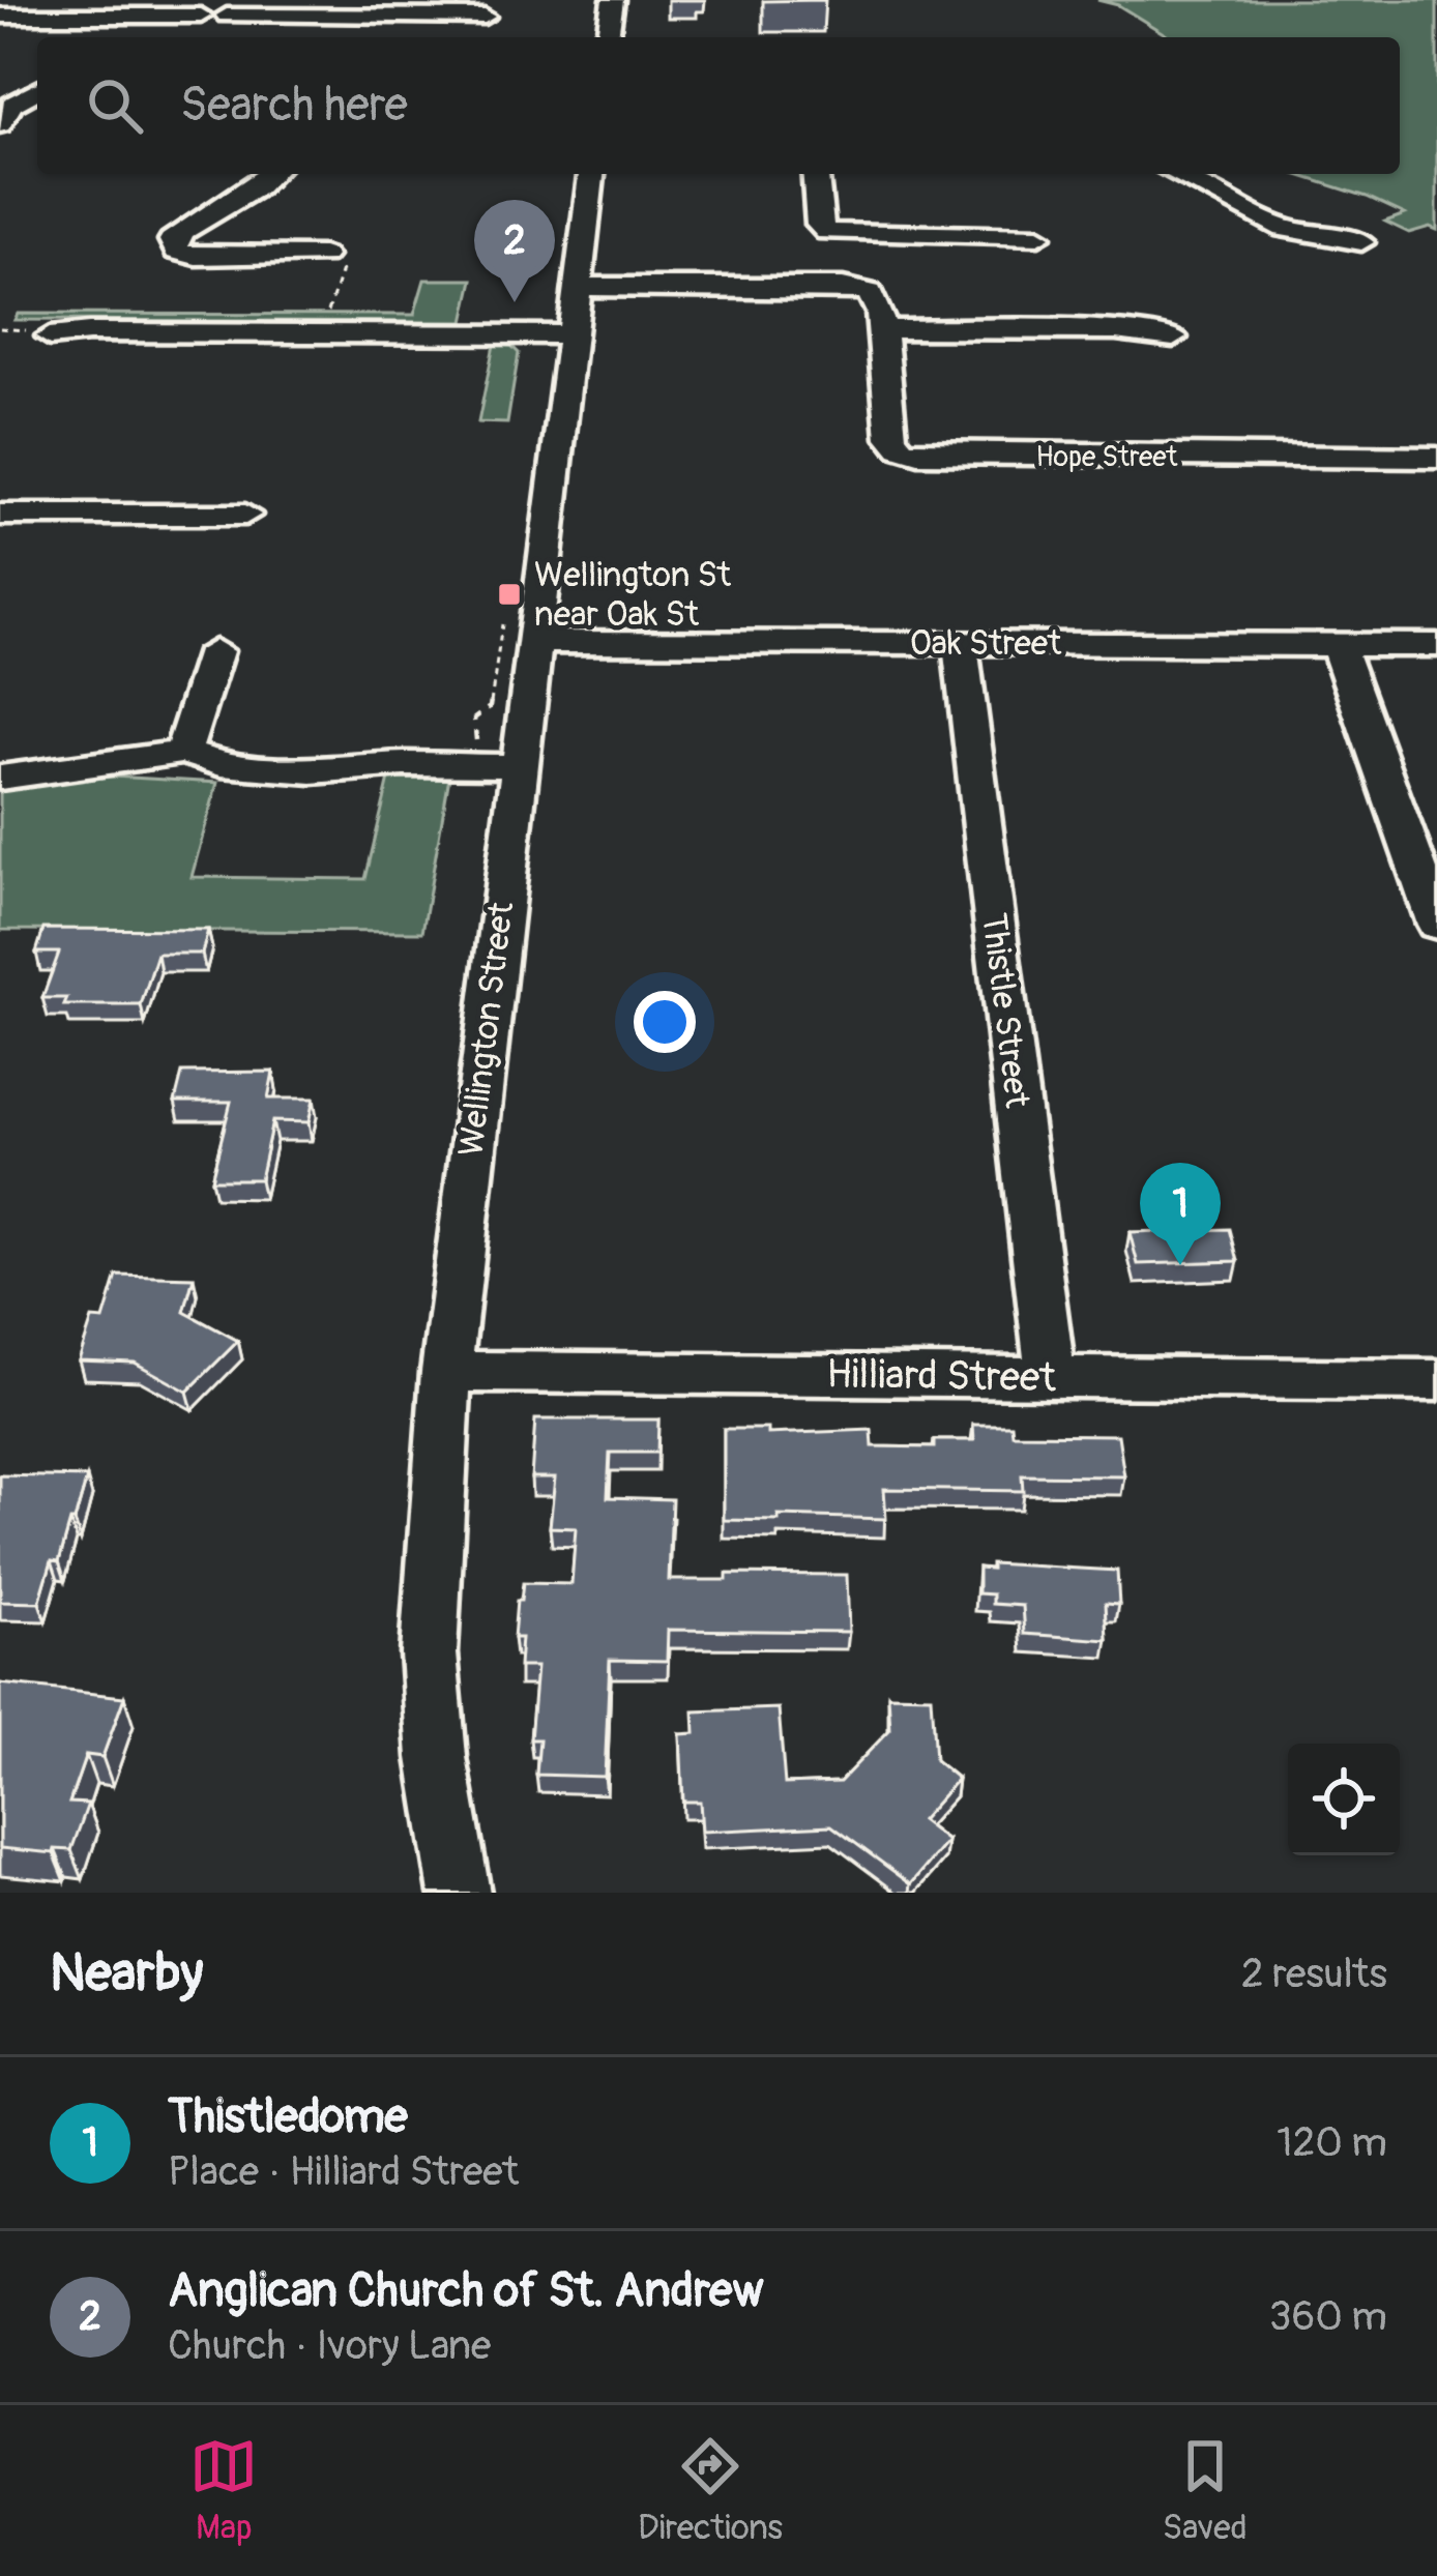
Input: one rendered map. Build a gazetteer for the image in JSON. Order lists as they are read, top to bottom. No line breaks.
{"streets":{"street":["Hope Street","Oak Street","Thistle Street","Wellington Street","Hilliard Street"]},"crossings":[["Oak Street","Thistle Street"],["Oak Street","Wellington Street"],["Thistle Street","Hilliard Street"],["Wellington Street","Hilliard Street"]],"places":{"transit":["Wellington St near Oak St"]},"page":{"search":"Search here","pins":["2","1"],"heading":["Nearby","2 results"],"list":[{"mark":"1","name":"Thistledome","note":"Place · Hilliard Street","value":"120 m"},{"mark":"2","name":"Anglican Church of St. Andrew","note":"Church · Ivory Lane","value":"360 m"}],"nav":["Map","Directions","Saved"]}}
